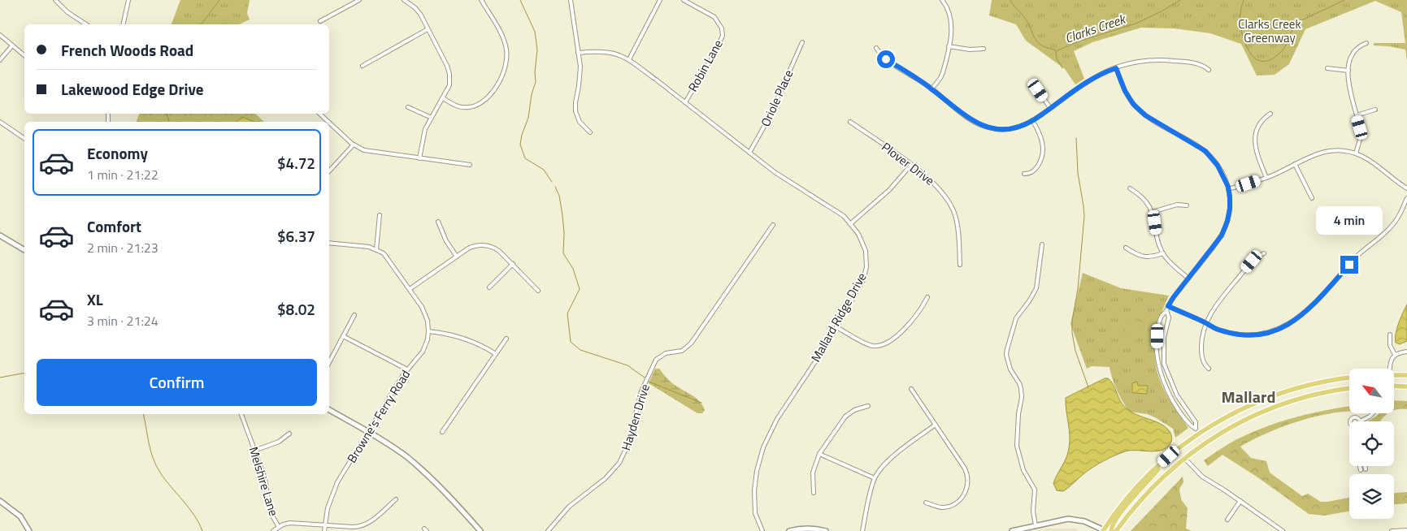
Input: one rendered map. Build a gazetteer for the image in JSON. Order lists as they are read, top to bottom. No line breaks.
{"streets":{"street":["Robin Lane","Oriole Place","Plover Drive","Mallard Ridge Drive","Browne's Ferry Road","Hayden Drive","Melshire Lane"]},"crossings":[["Robin Lane","Mallard Ridge Drive"],["Oriole Place","Mallard Ridge Drive"]],"districts":["Mallard"],"water":["Clarks Creek"],"parks":["Clarks Creek Greenway"],"north":"top left","page":{"banner":["French Woods Road","Lakewood Edge Drive"],"list":[{"name":"Economy","note":"1 min · 21:22","value":"$4.72"},{"name":"Comfort","note":"2 min · 21:23","value":"$6.37"},{"name":"XL","note":"3 min · 21:24","value":"$8.02"}],"bubble":"4 min","buttons":"Confirm"}}
